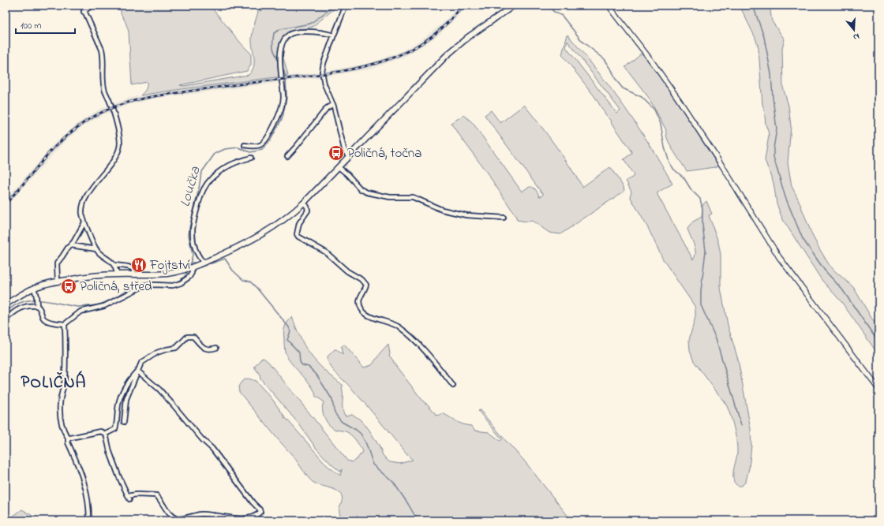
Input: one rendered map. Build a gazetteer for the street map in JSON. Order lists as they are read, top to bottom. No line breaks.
{"districts":["POLIČNÁ"],"water":["Loučka"],"places":{"bus stop":["Poličná, točna","Poličná, střed"],"restaurant":["Fojtství"]},"scale_bar":"100 m","north":"bottom"}
